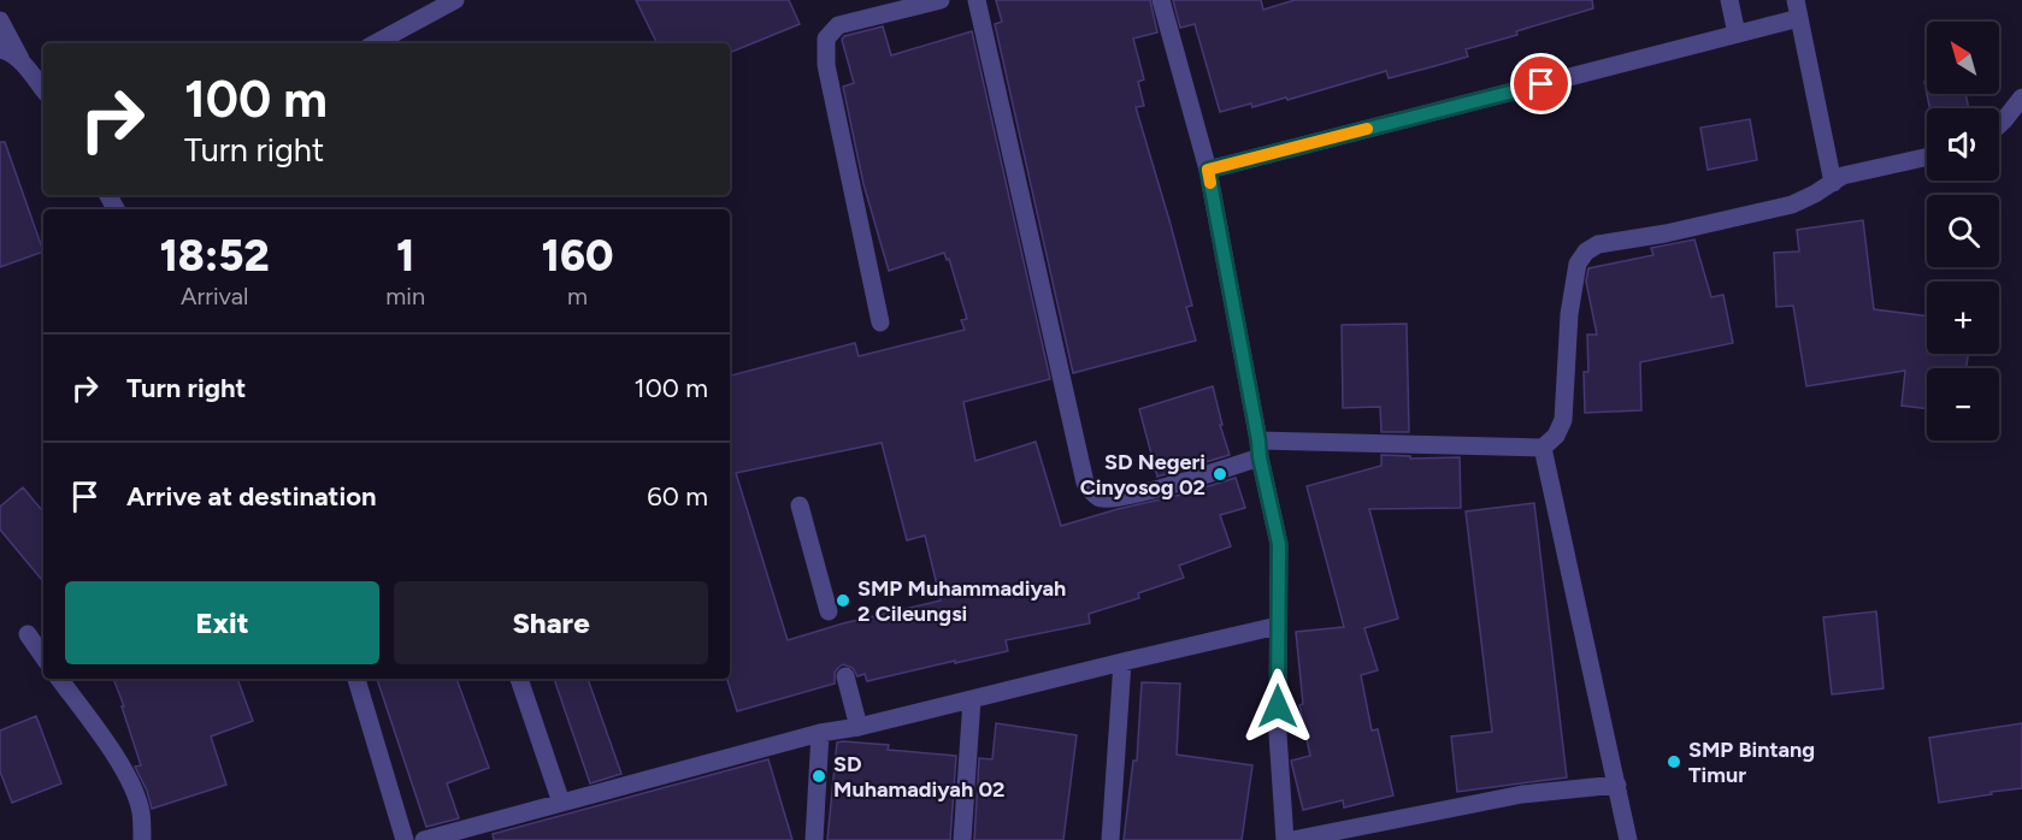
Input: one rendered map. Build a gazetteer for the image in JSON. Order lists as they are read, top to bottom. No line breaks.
{"places":["SD Negeri Cinyosog 02","SMP Muhammadiyah 2 Cileungsi","SMP Bintang Timur","SD Muhamadiyah 02"],"north":"top left","page":{"map_buttons":["+","−"],"turn":["100 m","Turn right"],"eta":["18:52","Arrival","1","min","160","m"],"list":[{"name":"Turn right","value":"100 m"},{"name":"Arrive at destination","value":"60 m"}],"buttons":["Exit","Share"]}}
